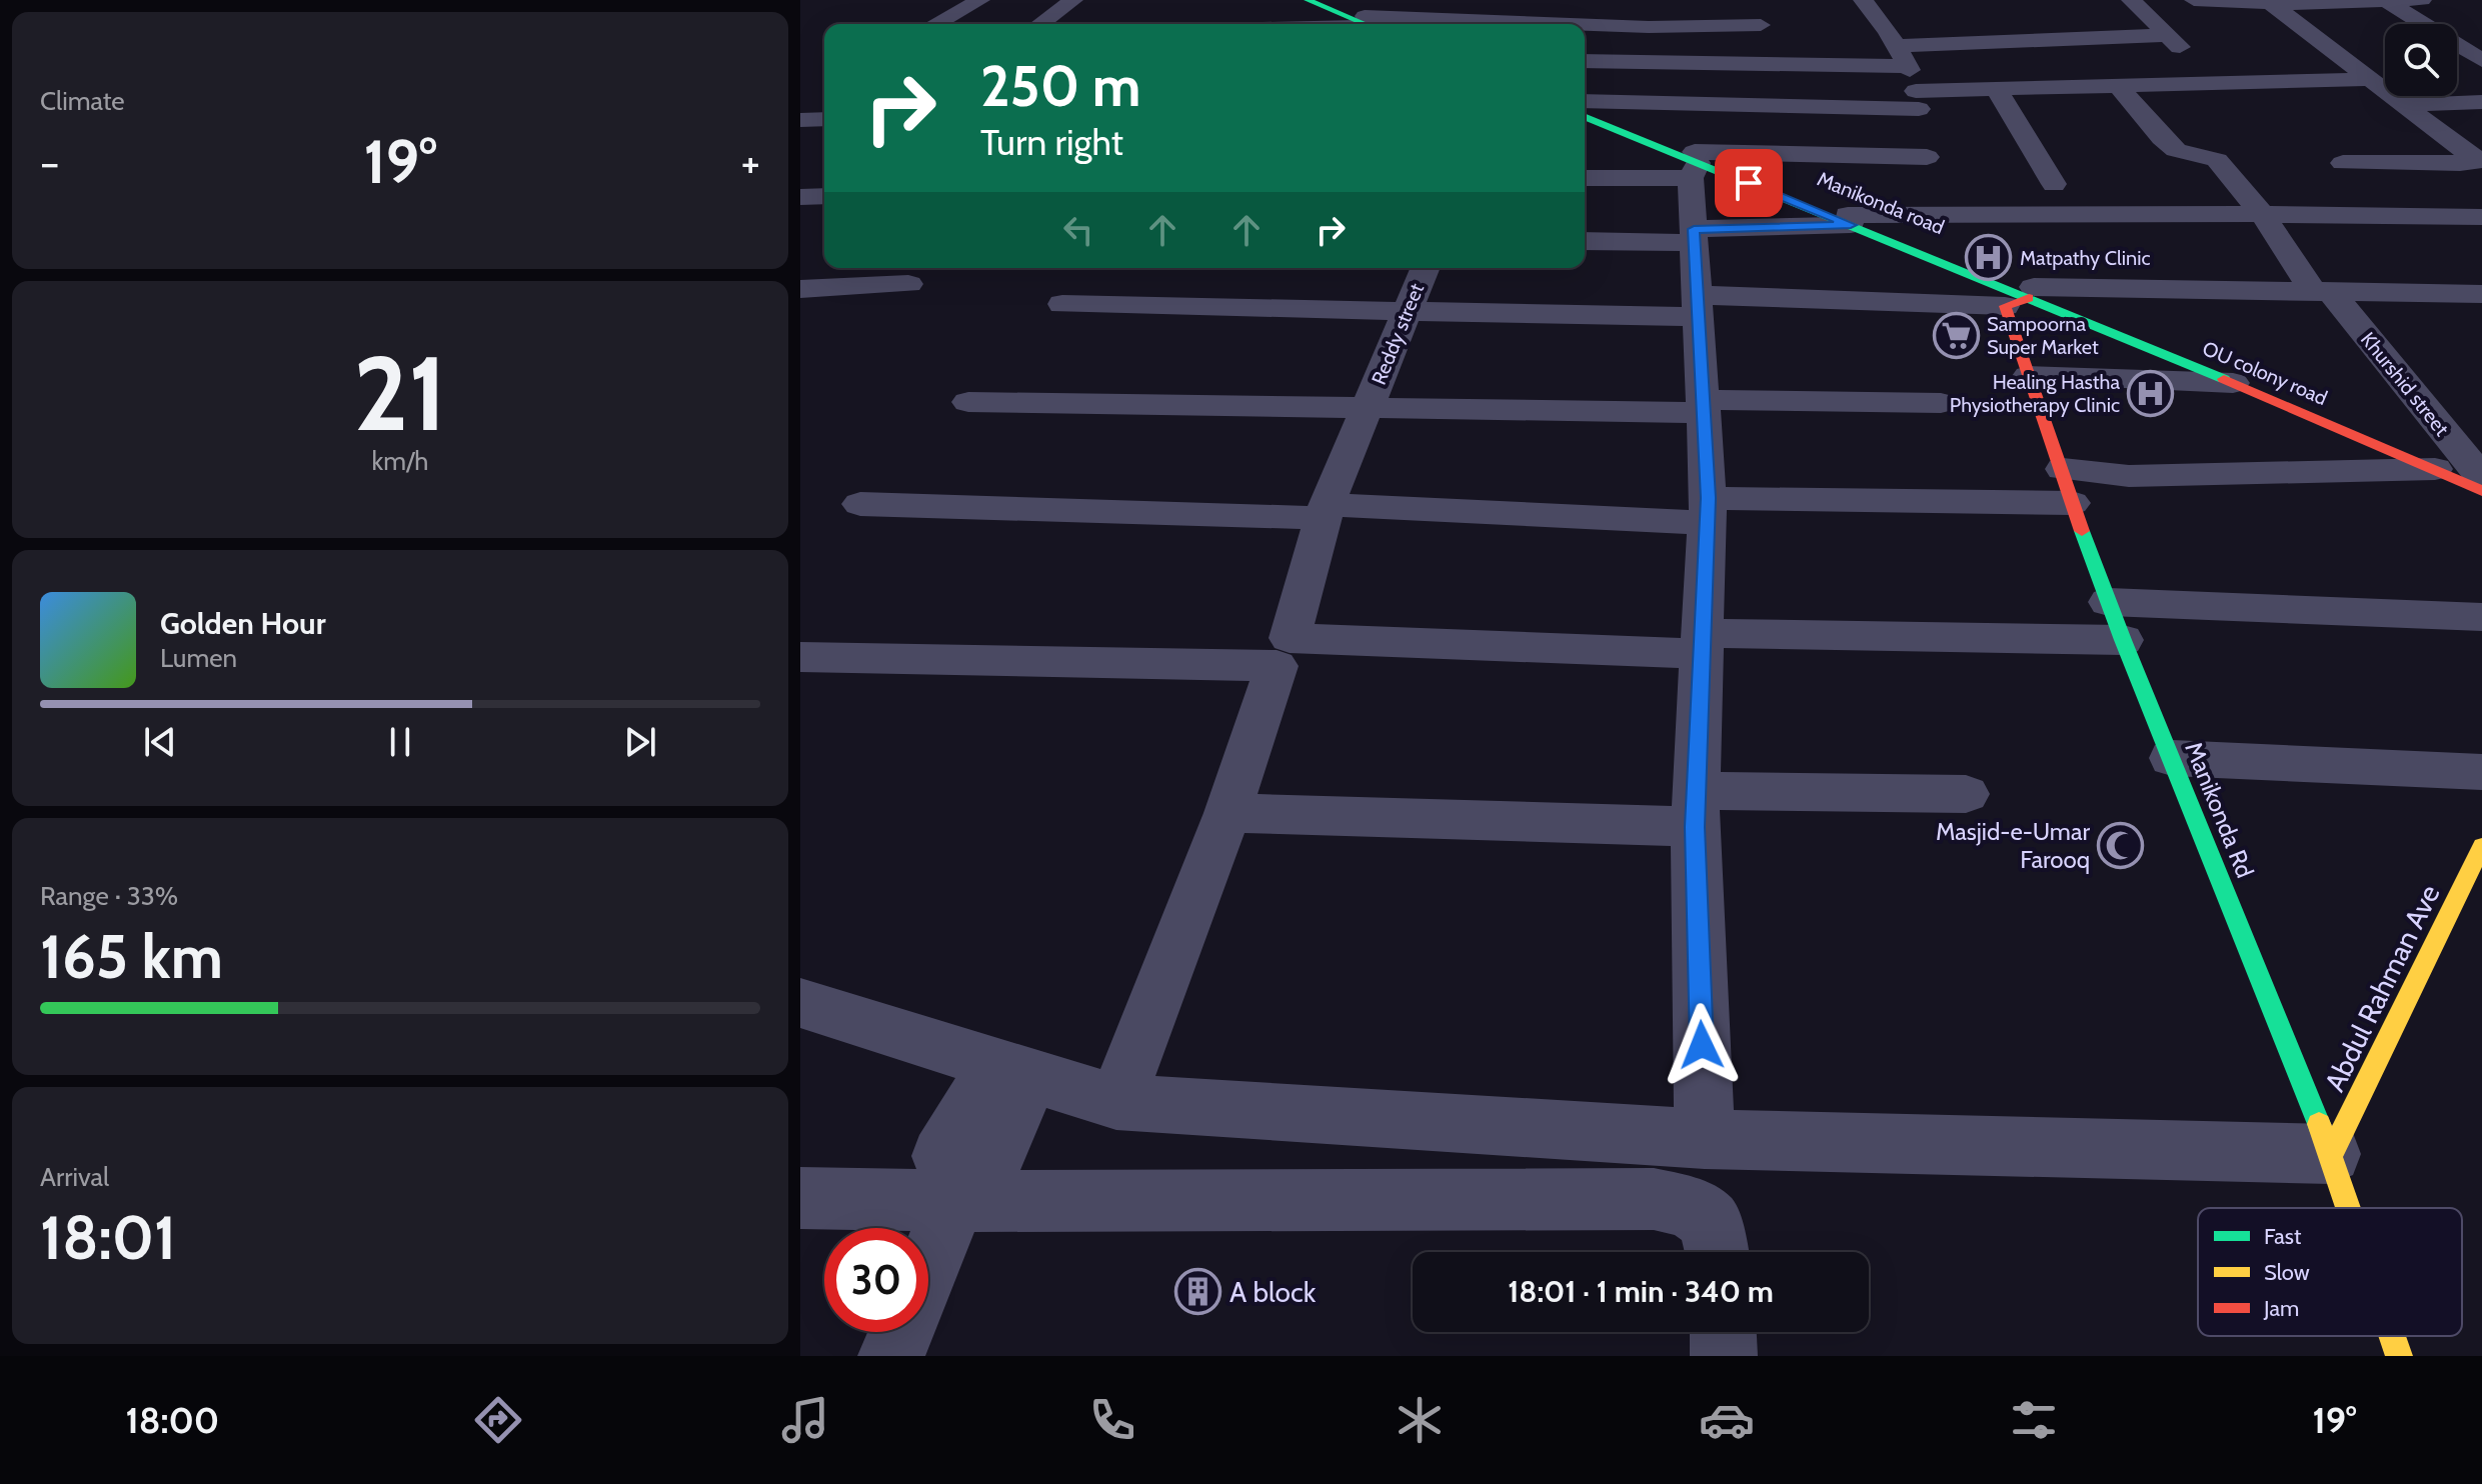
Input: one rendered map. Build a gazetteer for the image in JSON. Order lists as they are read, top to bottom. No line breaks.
{"streets":{"street":["Manikonda road","Reddy street","OU colony road","Khurshid street","Manikonda Rd","Abdul Rahman Ave"]},"crossings":[["Manikonda road","OU colony road"],["Manikonda road","Manikonda Rd"],["OU colony road","Khurshid street"],["OU colony road","Manikonda Rd"],["Manikonda Rd","Abdul Rahman Ave"]],"places":{"hospital":["Matpathy Clinic","Healing Hastha Physiotherapy Clinic"],"supermarket":["Sampoorna Super Market"],"mosque":["Masjid-e-Umar Farooq"],"building":["A block"]},"legend":["Fast","Slow","Jam"],"page":{"tile":["Climate",["21","km/h"],["Range · 33%","165 km"],["Arrival","18:01"]],"turn":["250 m","Turn right"],"heat":["−","19°","+"],"song":["Golden Hour","Lumen"],"limit":"30","trip":"18:01 · 1 min · 340 m","tabs":["18:00","19°"]}}
